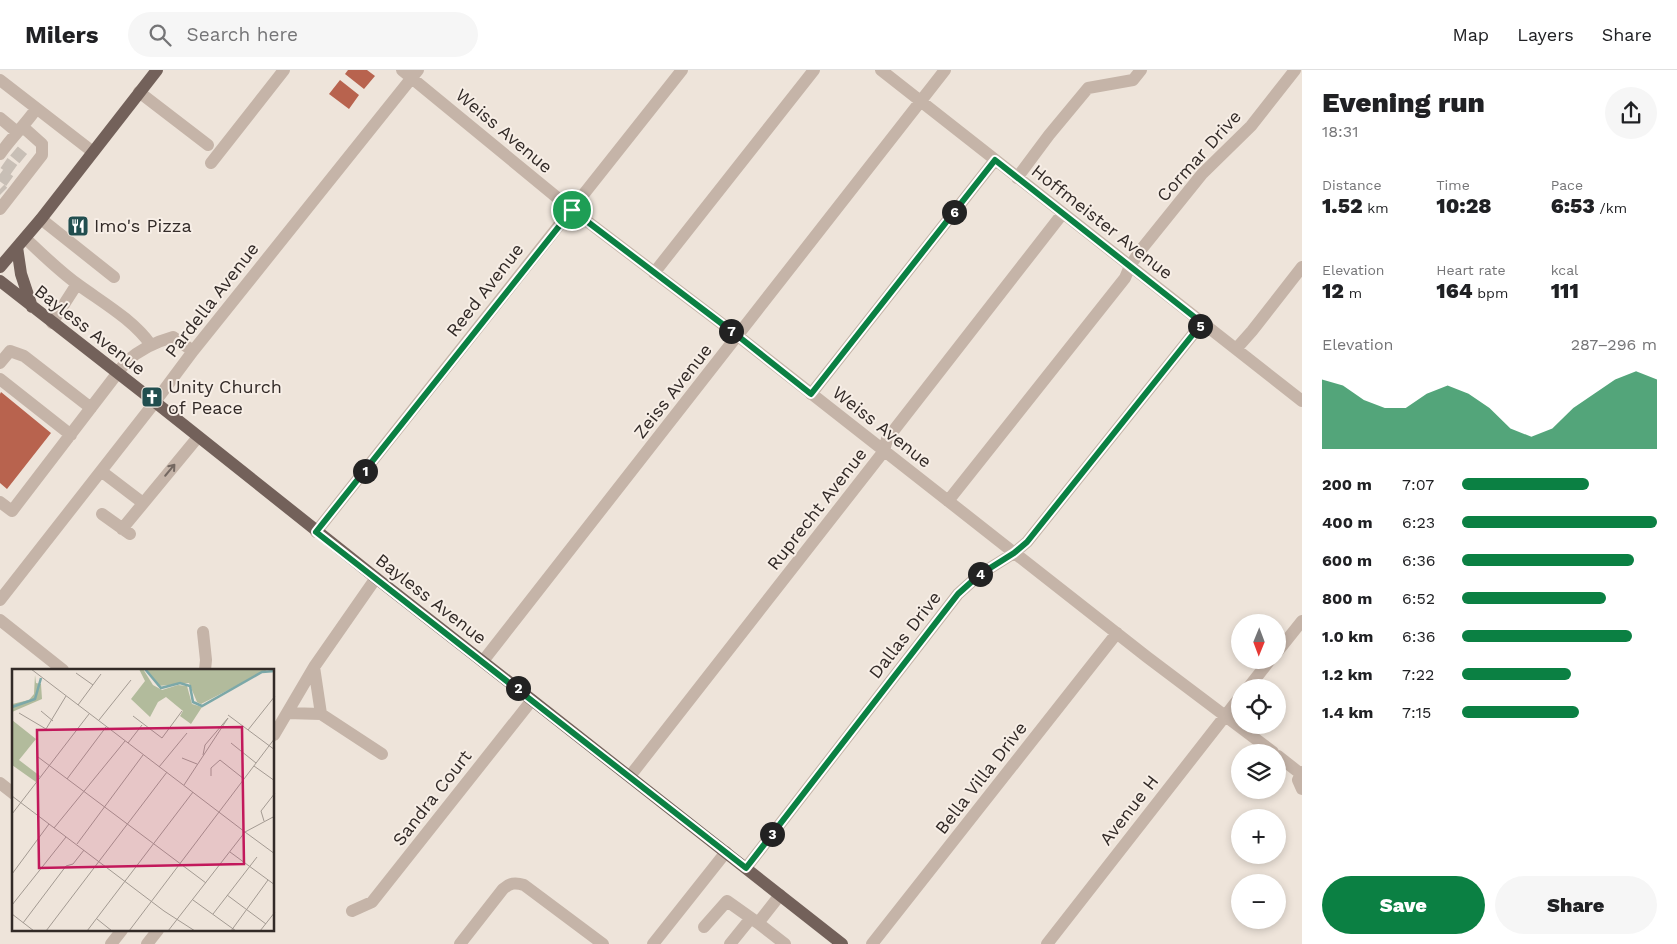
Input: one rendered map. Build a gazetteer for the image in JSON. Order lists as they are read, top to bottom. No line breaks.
{"streets":{"main road":["Bayless Avenue"],"street":["Weiss Avenue","Cormar Drive","Hoffmeister Avenue","Reed Avenue","Pardella Avenue","Zeiss Avenue","Ruprecht Avenue","Dallas Drive","Bella Villa Drive","Sandra Court","Avenue H"]},"crossings":[["Weiss Avenue","Cormar Drive"],["Weiss Avenue","Reed Avenue"],["Weiss Avenue","Pardella Avenue"],["Weiss Avenue","Zeiss Avenue"],["Weiss Avenue","Ruprecht Avenue"],["Weiss Avenue","Dallas Drive"],["Weiss Avenue","Bella Villa Drive"],["Weiss Avenue","Avenue H"],["Cormar Drive","Hoffmeister Avenue"],["Hoffmeister Avenue","Zeiss Avenue"],["Hoffmeister Avenue","Ruprecht Avenue"],["Hoffmeister Avenue","Dallas Drive"],["Reed Avenue","Bayless Avenue"],["Pardella Avenue","Bayless Avenue"],["Bayless Avenue","Zeiss Avenue"],["Bayless Avenue","Ruprecht Avenue"],["Bayless Avenue","Dallas Drive"],["Bayless Avenue","Sandra Court"]],"places":{"restaurant":["Imo's Pizza"],"church":["Unity Church of Peace"]},"north":"bottom","page":{"header":"Milers","search":"Search here","nav":["Map","Layers","Share"],"heading":["Evening run","18:31"],"stats":[["Distance","1.52 km"],["Time","10:28"],["Pace","6:53 /km"],["Elevation","12 m"],["Heart rate","164 bpm"],["kcal","111"]],"pins":["6","5","7","1","4","2","3"],"chart":["Elevation","287–296 m"],"list":[{"name":"200 m","note":"7:07"},{"name":"400 m","note":"6:23"},{"name":"600 m","note":"6:36"},{"name":"800 m","note":"6:52"},{"name":"1.0 km","note":"6:36"},{"name":"1.2 km","note":"7:22"},{"name":"1.4 km","note":"7:15"}],"map_buttons":["+","−"],"buttons":["Save","Share"]}}
